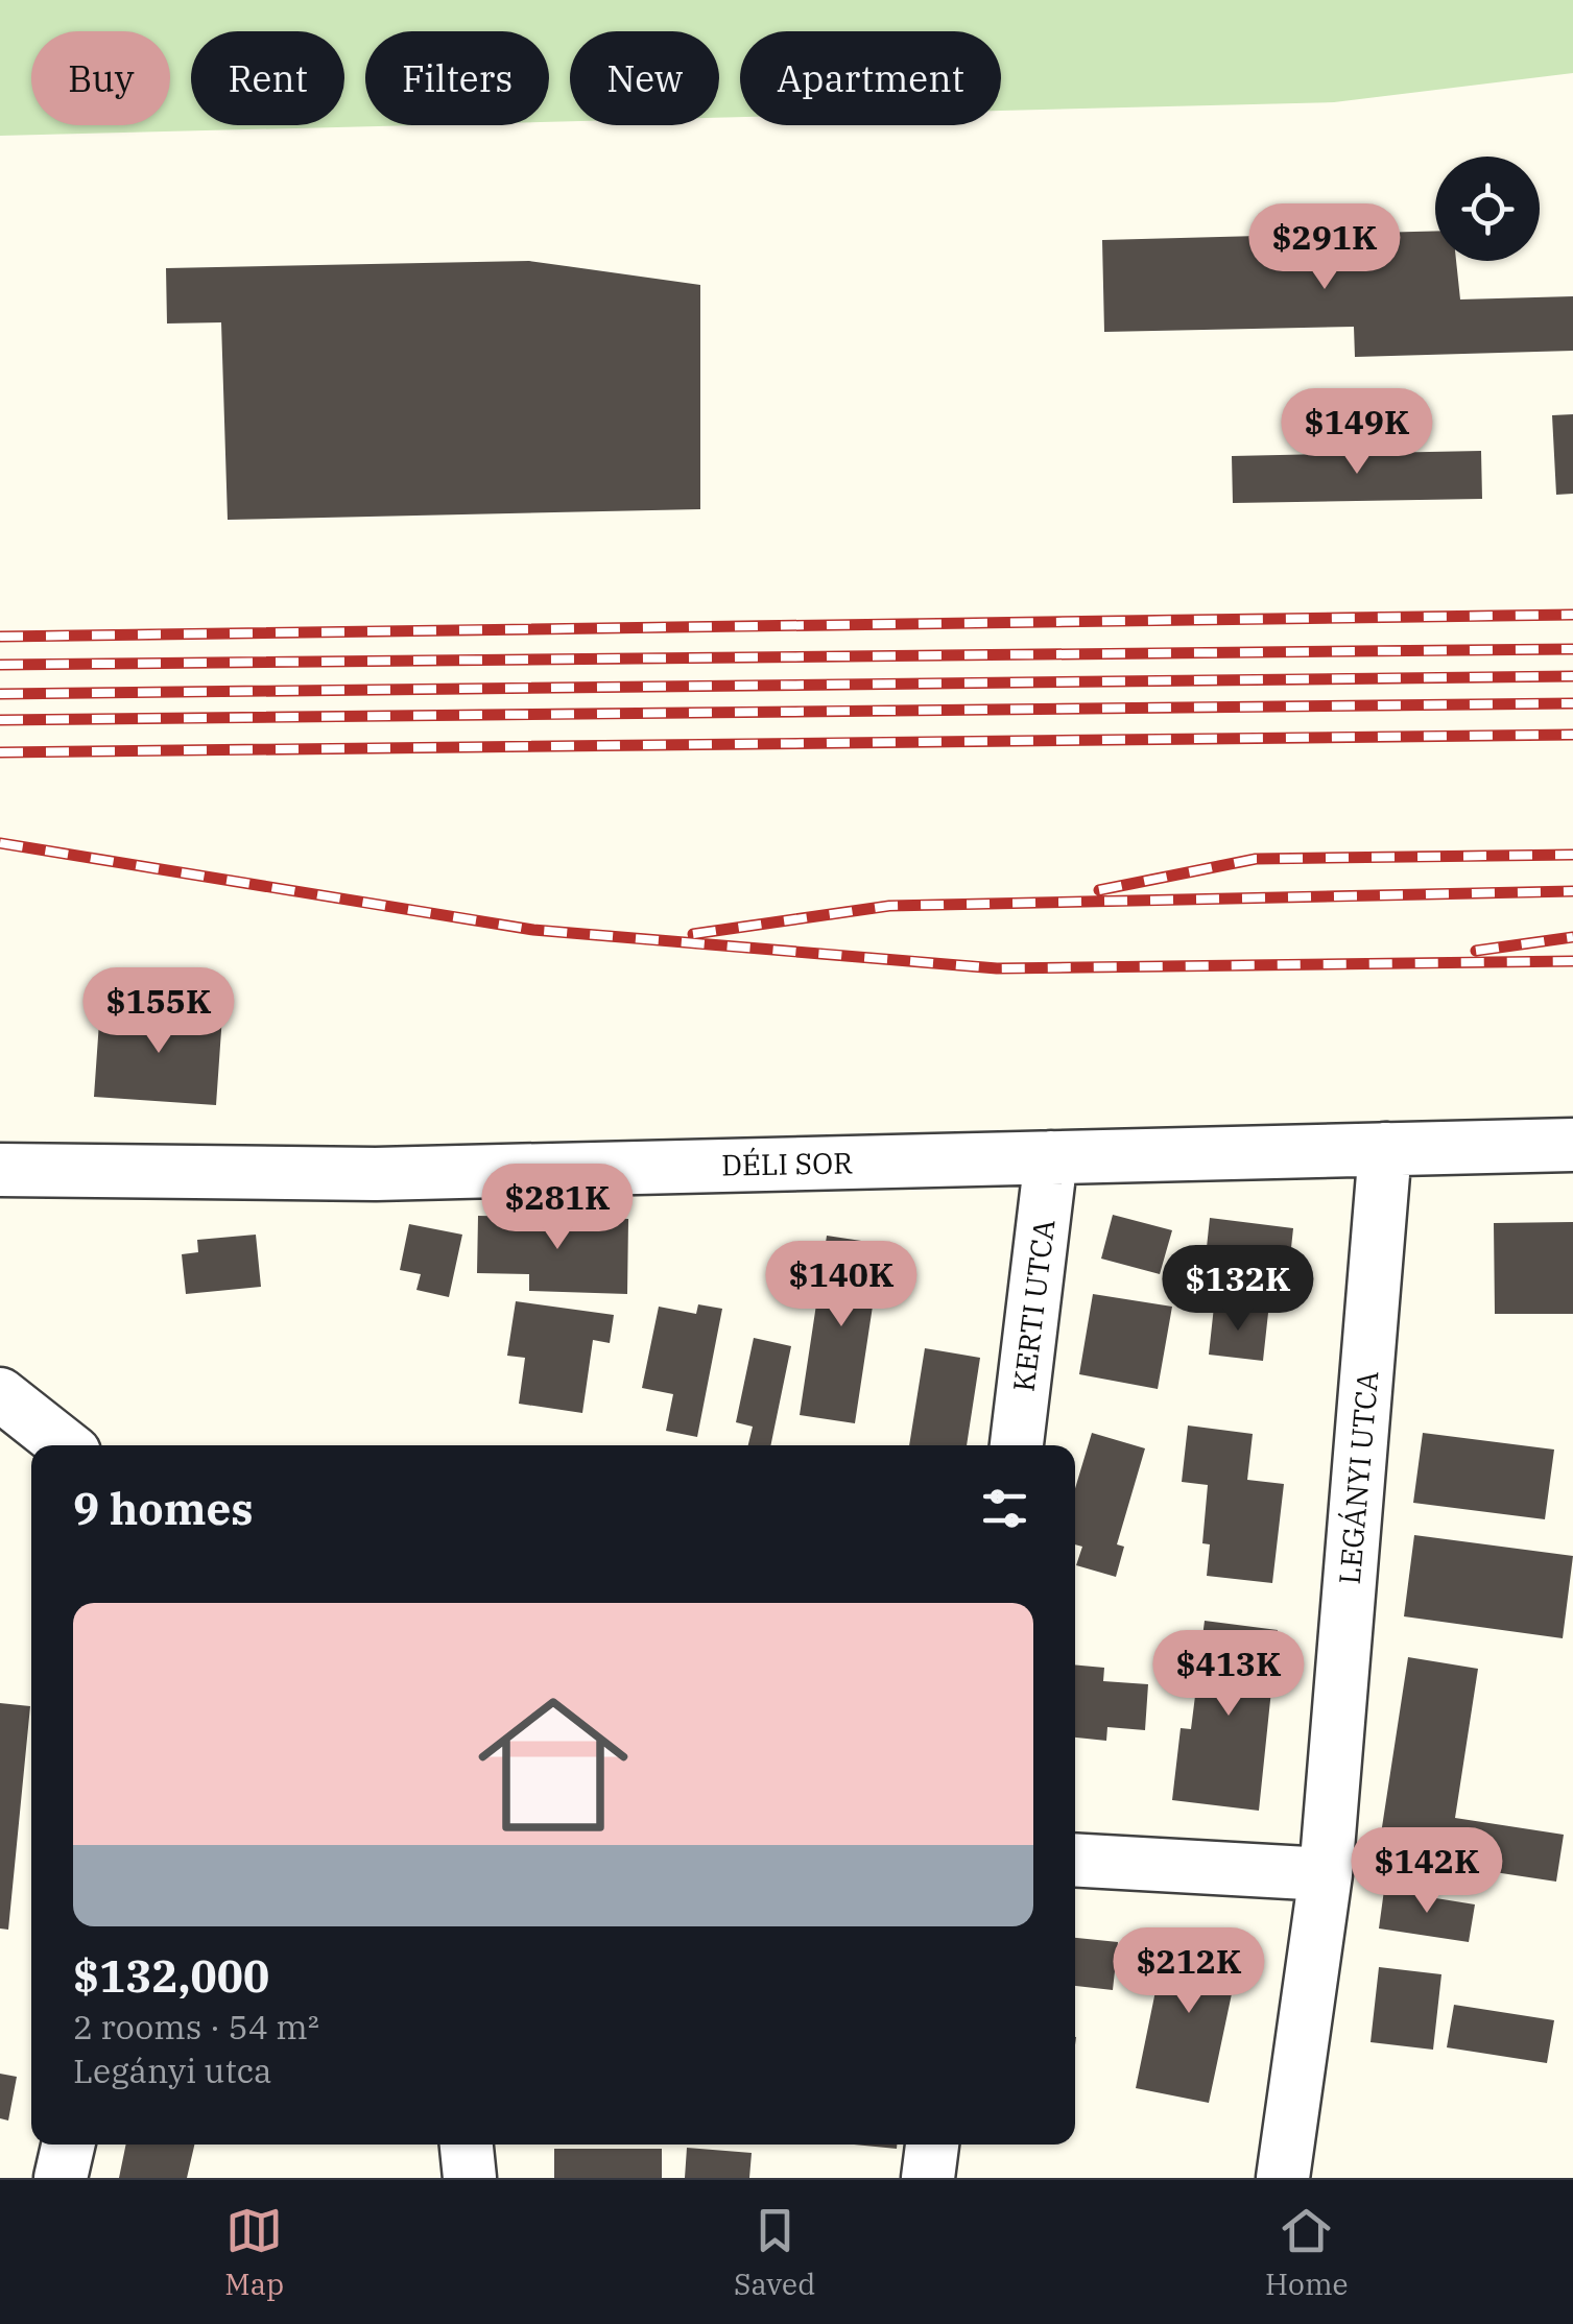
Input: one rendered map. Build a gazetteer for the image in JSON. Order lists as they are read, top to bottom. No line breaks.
{"streets":{"street":["DÉLI SOR","KERTI UTCA","LEGÁNYI UTCA"]},"crossings":[["DÉLI SOR","KERTI UTCA"],["DÉLI SOR","LEGÁNYI UTCA"]],"page":{"chip":["Buy","Rent","Filters","New","Apartment"],"price":["$291K","$149K","$155K","$281K","$140K","$132K","$413K","$142K","$212K"],"heading":"9 homes","list":[{"name":"$132,000","note":"2 rooms · 54 m² · Legányi utca"}],"tabs":["Map","Saved","Home"]}}
